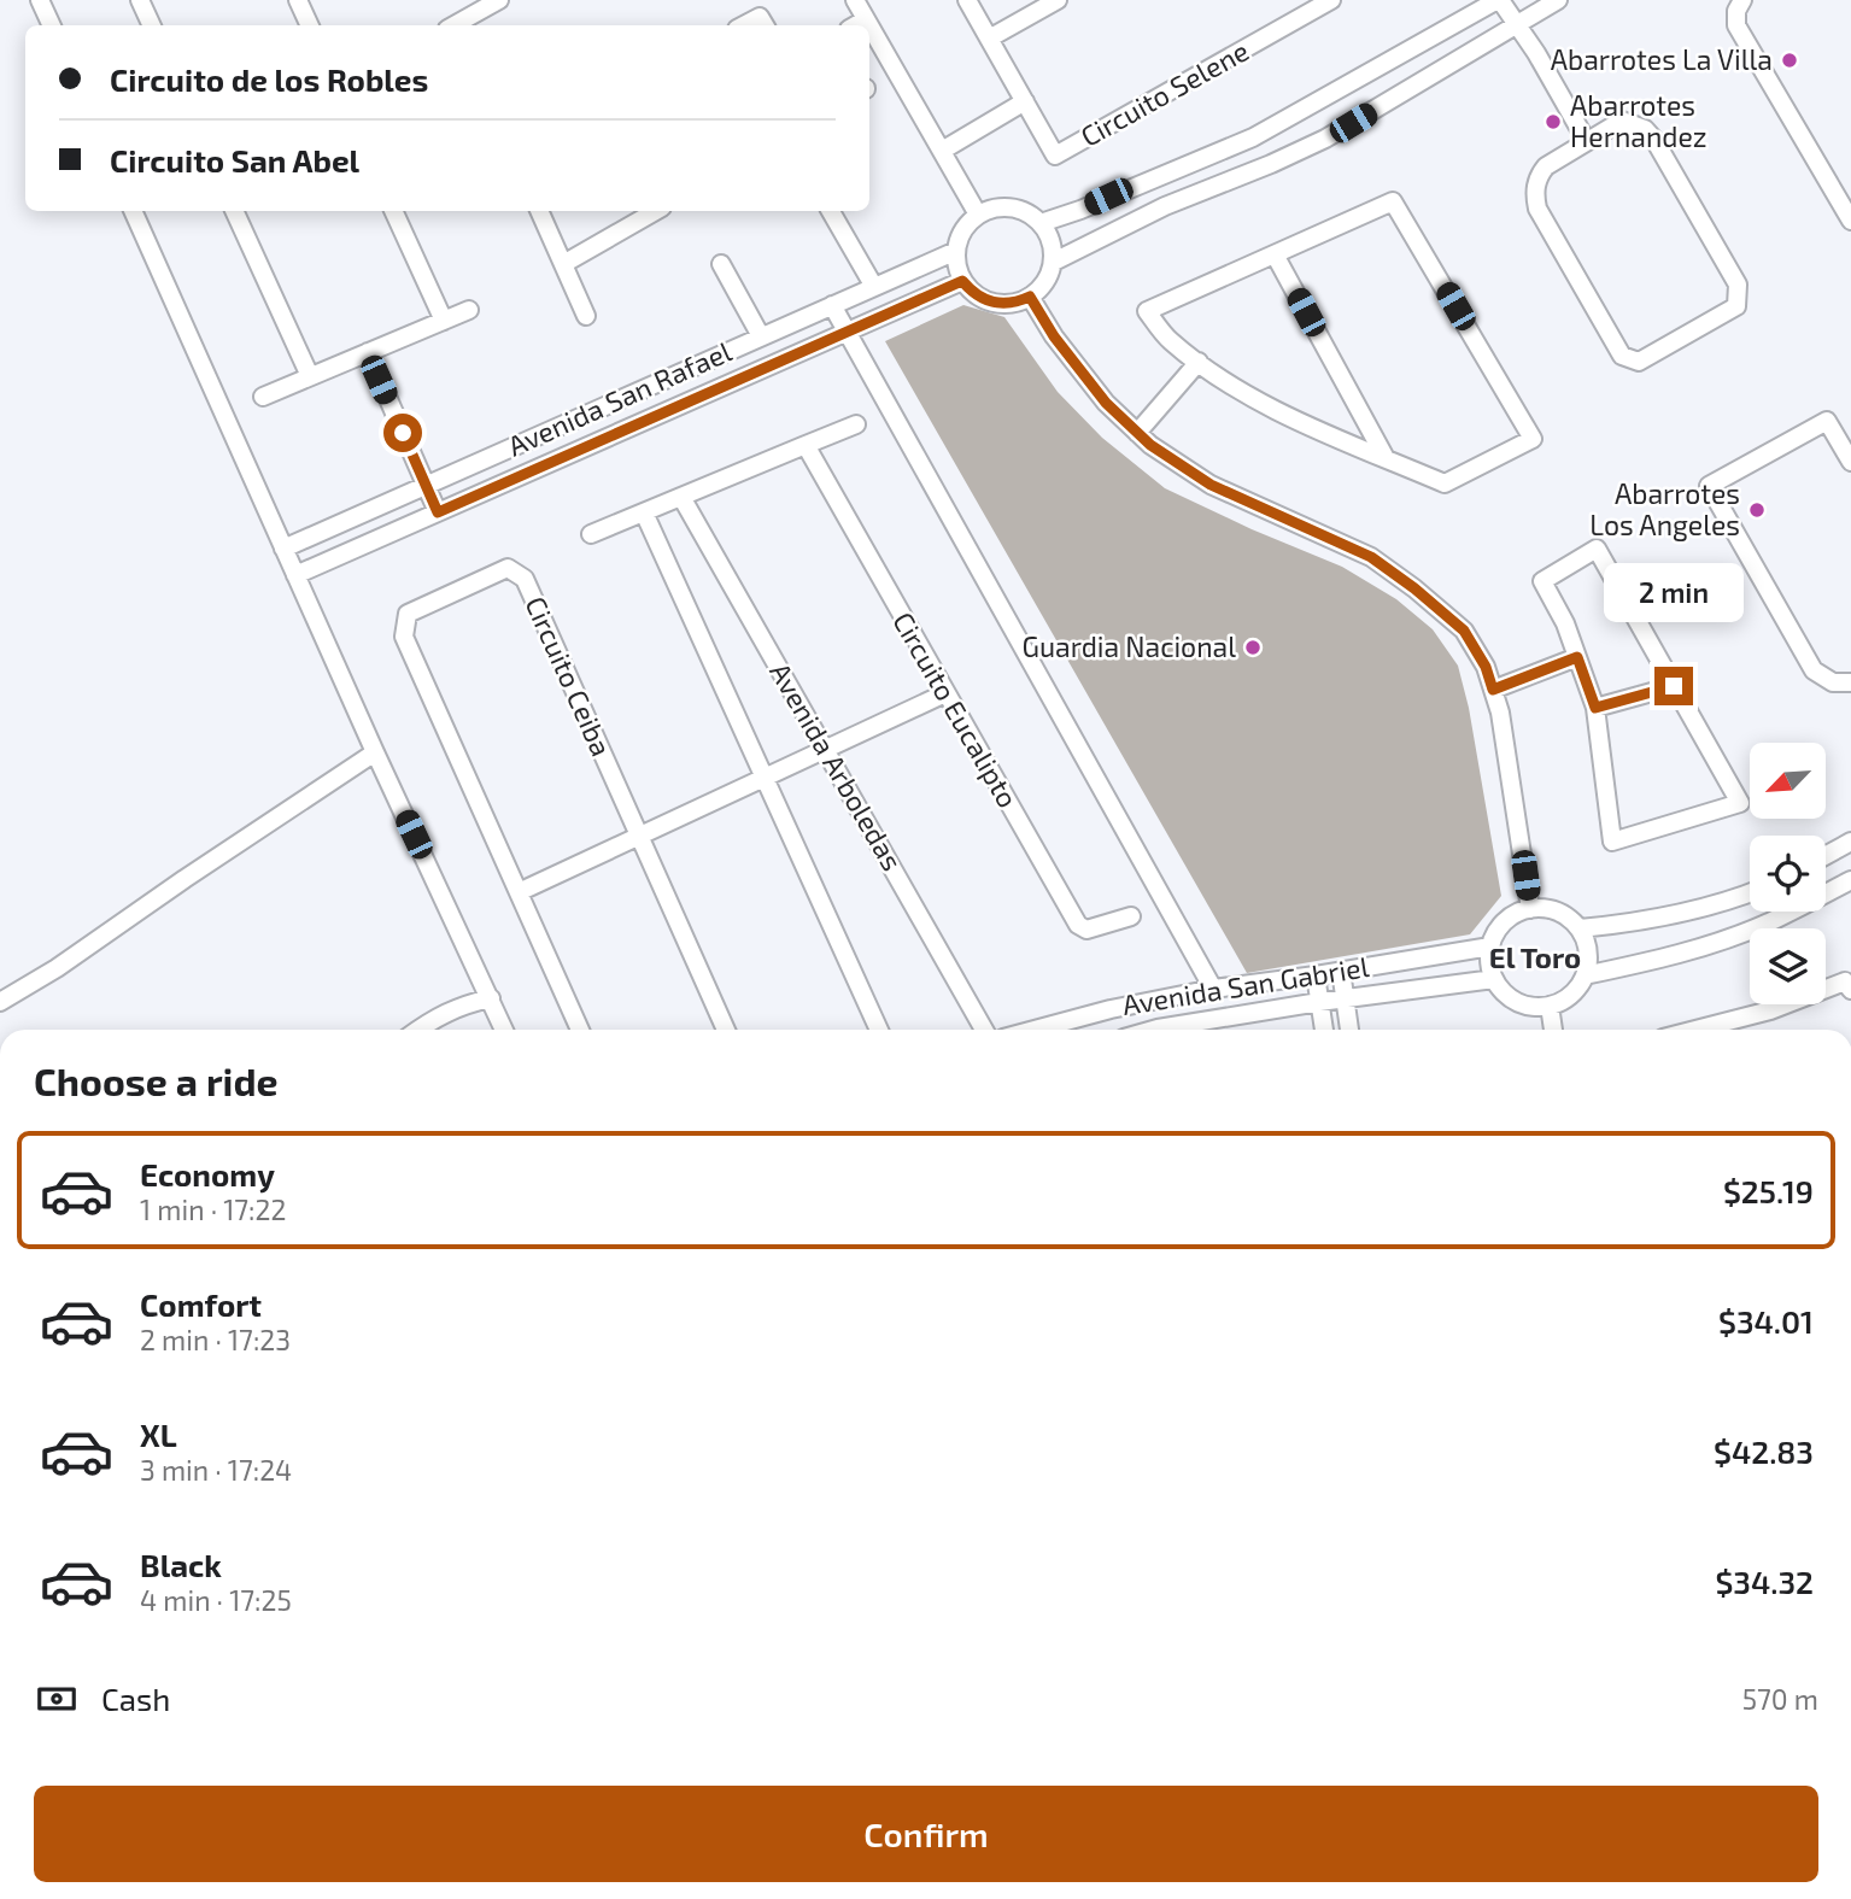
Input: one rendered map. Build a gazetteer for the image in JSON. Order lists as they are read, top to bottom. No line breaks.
{"streets":{"street":["Circuito Selene","Avenida San Rafael","Circuito Ceiba","Circuito Eucalipto","Avenida Arboledas","Avenida San Gabriel"]},"districts":["El Toro"],"places":["Abarrotes La Villa","Abarrotes Hernandez","Abarrotes Los Angeles","Guardia Nacional"],"north":"bottom left","page":{"banner":["Circuito de los Robles","Circuito San Abel"],"bubble":"2 min","heading":"Choose a ride","list":[{"name":"Economy","note":"1 min · 17:22","value":"$25.19"},{"name":"Comfort","note":"2 min · 17:23","value":"$34.01"},{"name":"XL","note":"3 min · 17:24","value":"$42.83"},{"name":"Black","note":"4 min · 17:25","value":"$34.32"}],"pay":["Cash","570 m"],"buttons":"Confirm"}}
